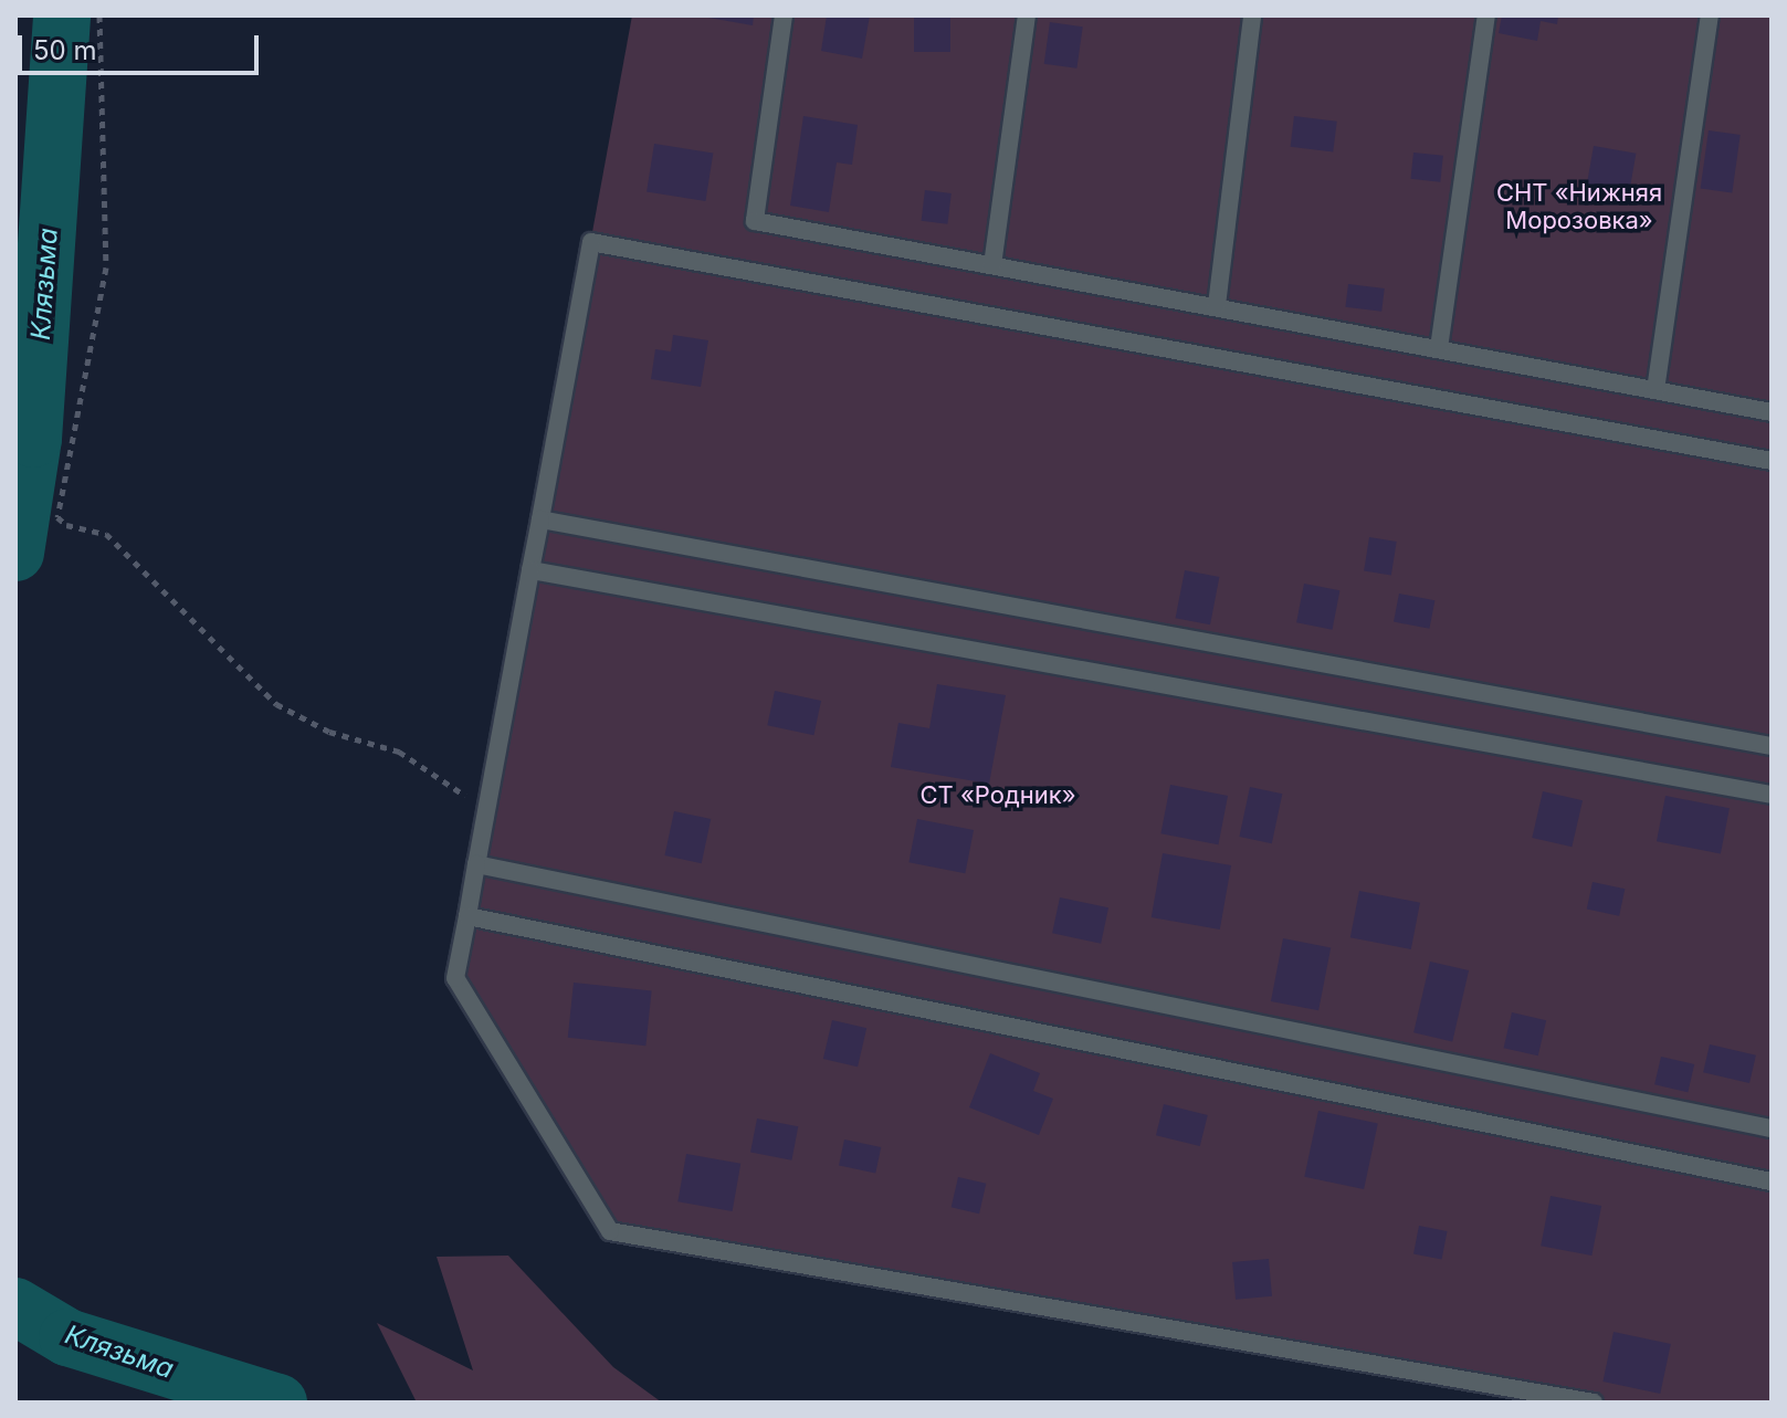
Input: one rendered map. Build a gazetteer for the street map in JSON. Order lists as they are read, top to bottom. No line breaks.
{"water":["Клязьма"],"parks":["СНТ «Нижняя Морозовка»","СТ «Родник»"],"scale_bar":"50 m"}
